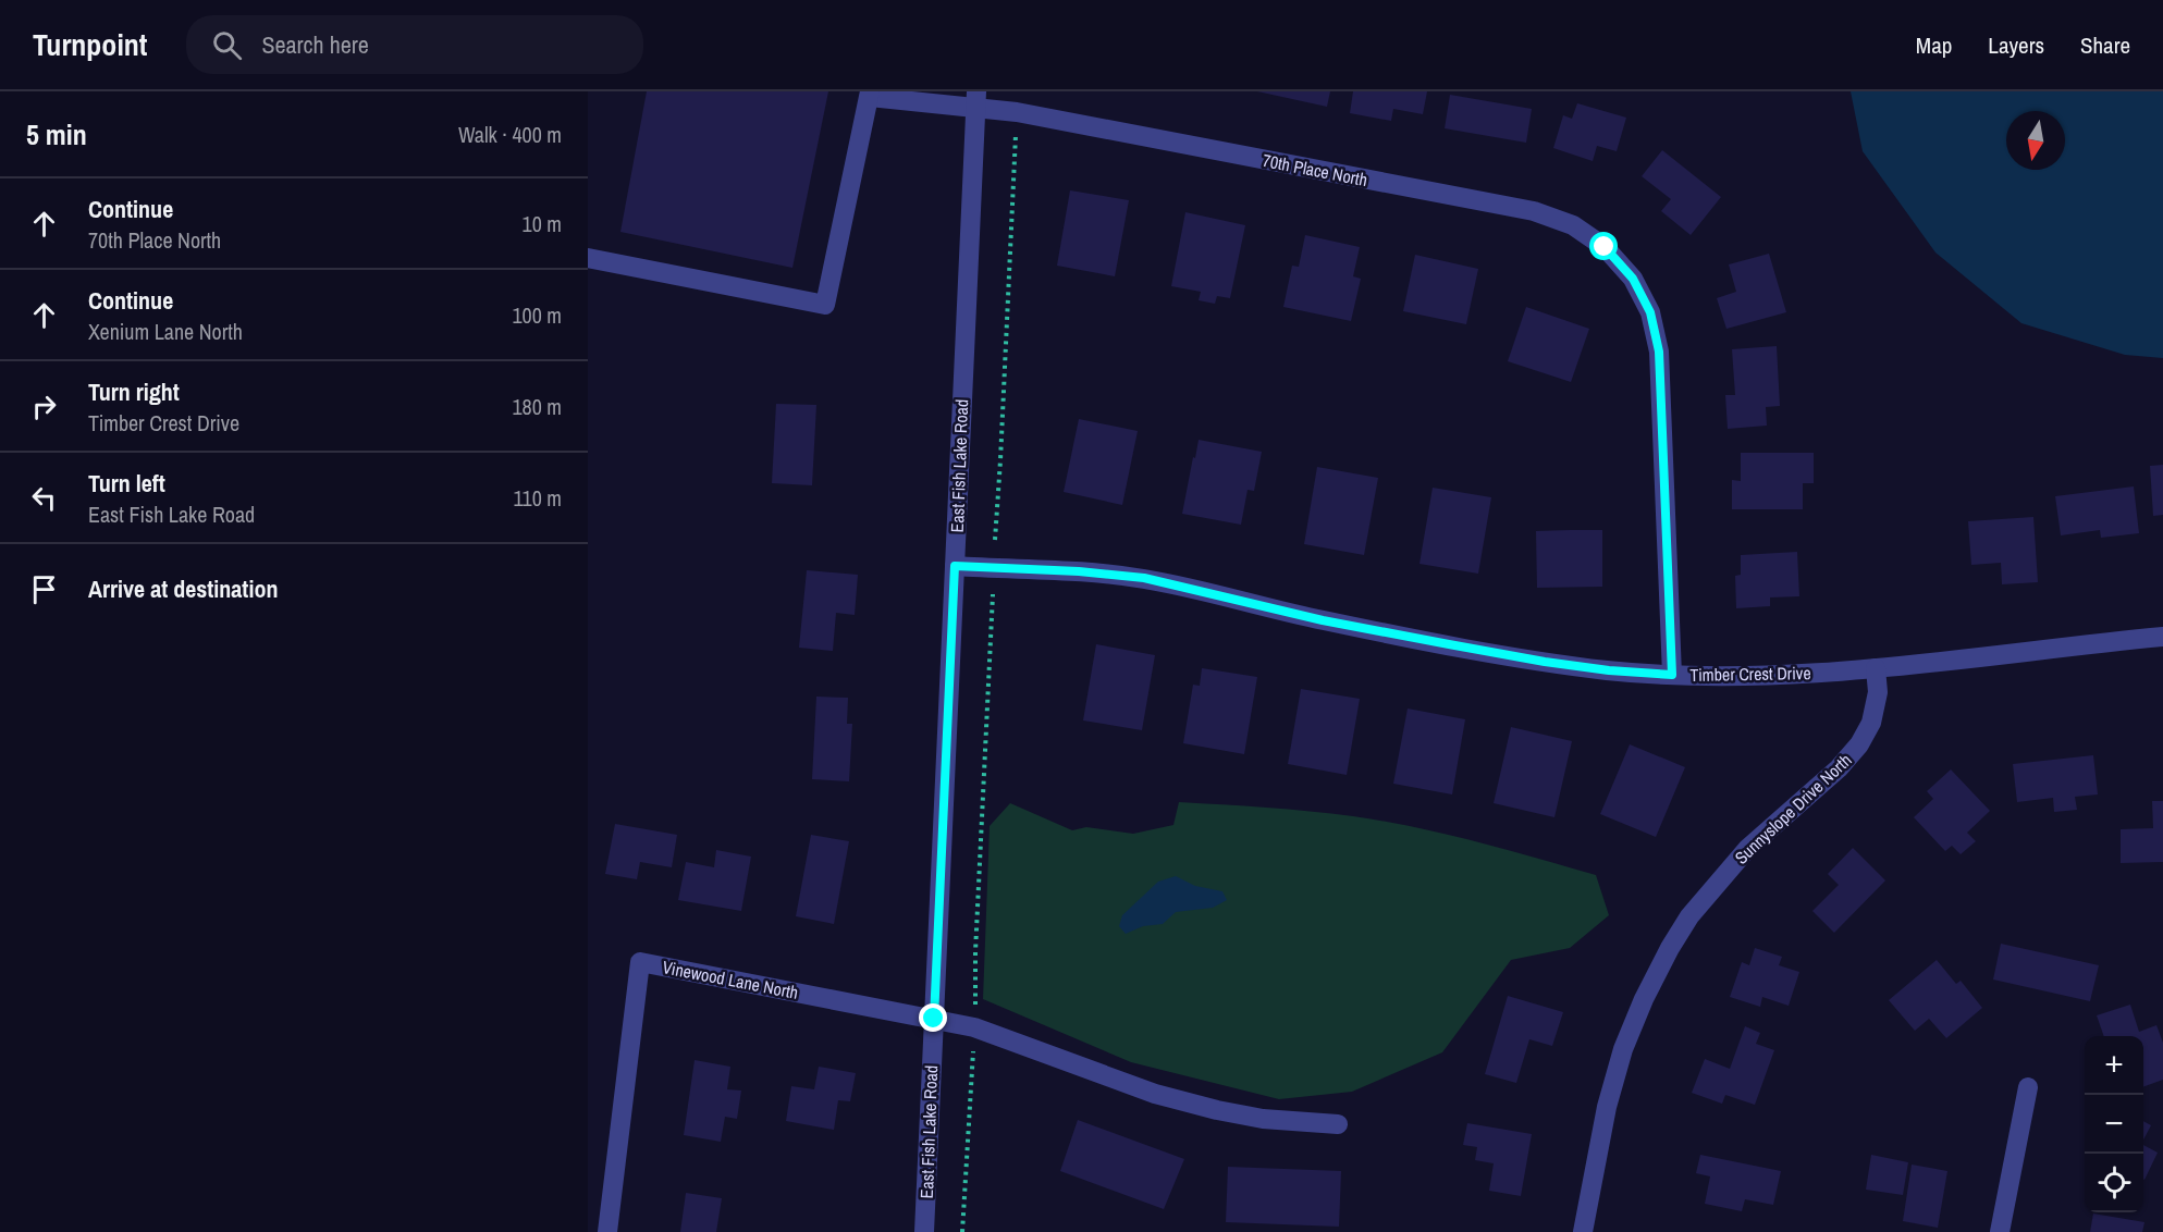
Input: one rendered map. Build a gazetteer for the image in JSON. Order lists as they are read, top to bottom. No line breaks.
{"streets":{"street":["70th Place North","East Fish Lake Road","Timber Crest Drive","Sunnyslope Drive North","Vinewood Lane North"]},"crossings":[["70th Place North","East Fish Lake Road"],["70th Place North","Timber Crest Drive"],["East Fish Lake Road","Timber Crest Drive"],["East Fish Lake Road","Vinewood Lane North"],["Timber Crest Drive","Sunnyslope Drive North"]],"north":"bottom","page":{"header":"Turnpoint","search":"Search here","nav":["Map","Layers","Share"],"heading":["5 min","Walk · 400 m"],"list":[["Continue","70th Place North","10 m"],["Continue","Xenium Lane North","100 m"],["Turn right","Timber Crest Drive","180 m"],["Turn left","East Fish Lake Road","110 m"],"Arrive at destination"],"map_buttons":["+","−"]}}
